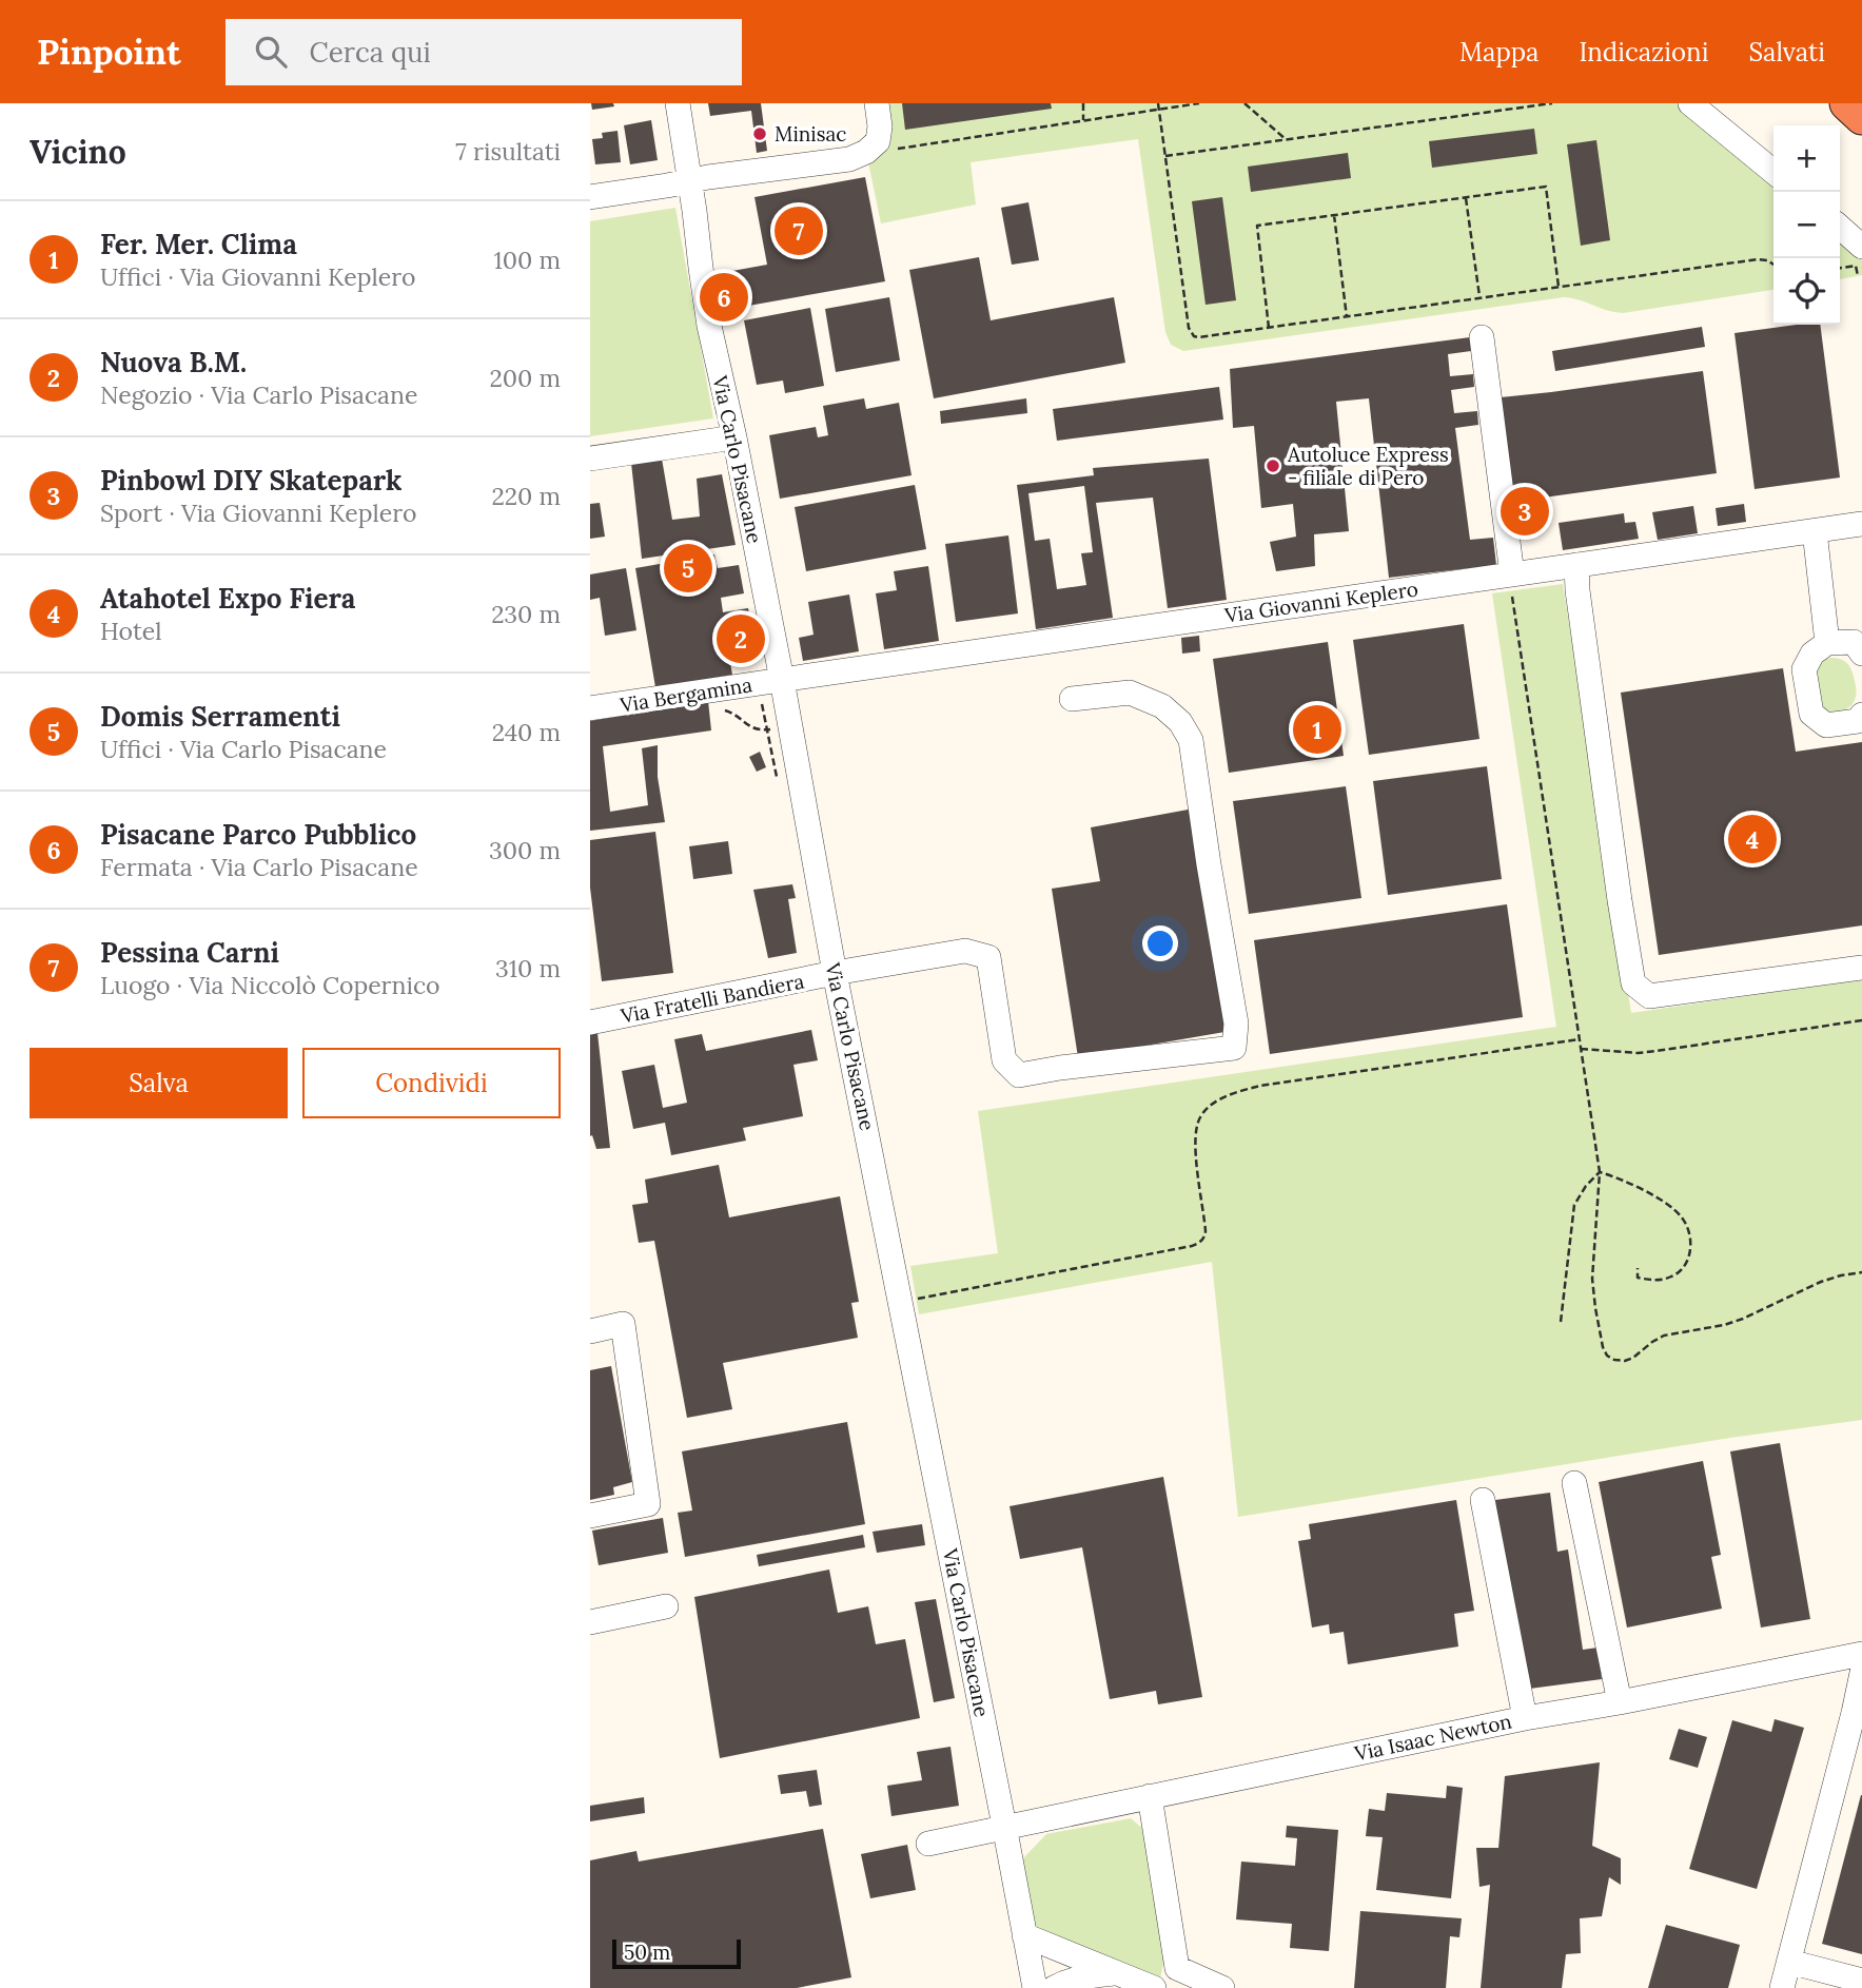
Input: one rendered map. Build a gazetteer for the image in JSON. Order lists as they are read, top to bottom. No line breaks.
{"streets":{"street":["Via Carlo Pisacane","Via Giovanni Keplero","Via Bergamina","Via Fratelli Bandiera","Via Isaac Newton"]},"crossings":[["Via Carlo Pisacane","Via Giovanni Keplero"],["Via Carlo Pisacane","Via Bergamina"],["Via Carlo Pisacane","Via Fratelli Bandiera"],["Via Carlo Pisacane","Via Isaac Newton"],["Via Giovanni Keplero","Via Bergamina"]],"places":["Minisac","Autoluce Express - filiale di Pero"],"scale_bar":"50 m","page":{"header":"Pinpoint","search":"Cerca qui","nav":["Mappa","Indicazioni","Salvati"],"heading":["Vicino","7 risultati"],"map_buttons":["+","−"],"list":[{"mark":"1","name":"Fer. Mer. Clima","note":"Uffici · Via Giovanni Keplero","value":"100 m"},{"mark":"2","name":"Nuova B.M.","note":"Negozio · Via Carlo Pisacane","value":"200 m"},{"mark":"3","name":"Pinbowl DIY Skatepark","note":"Sport · Via Giovanni Keplero","value":"220 m"},{"mark":"4","name":"Atahotel Expo Fiera","note":"Hotel","value":"230 m"},{"mark":"5","name":"Domis Serramenti","note":"Uffici · Via Carlo Pisacane","value":"240 m"},{"mark":"6","name":"Pisacane Parco Pubblico","note":"Fermata · Via Carlo Pisacane","value":"300 m"},{"mark":"7","name":"Pessina Carni","note":"Luogo · Via Niccolò Copernico","value":"310 m"}],"pins":["7","6","3","5","2","1","4"],"buttons":["Salva","Condividi"],"scale":"50 m"}}
